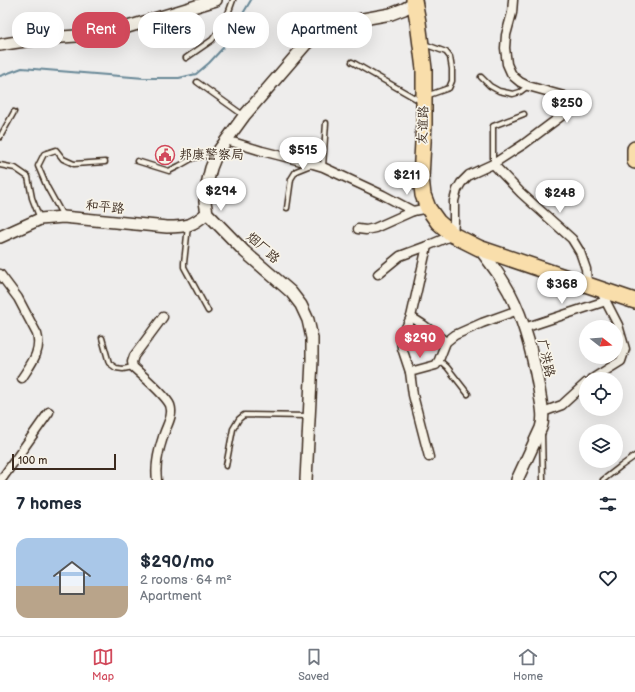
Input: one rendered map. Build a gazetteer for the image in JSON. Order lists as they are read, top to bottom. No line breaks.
{"streets":{"highway":["友谊路"],"street":["和平路","烟厂路","广洪路"]},"crossings":[["友谊路","广洪路"]],"places":{"public building":["邦康警察局"]},"scale_bar":"100 m","north":"right","page":{"chip":["Buy","Rent","Filters","New","Apartment"],"price":["$250","$515","$211","$294","$248","$368","$290"],"scale":"100 m","heading":"7 homes","list":[{"name":"$290/mo","note":"2 rooms · 64 m² · Apartment"}],"tabs":["Map","Saved","Home"]}}
